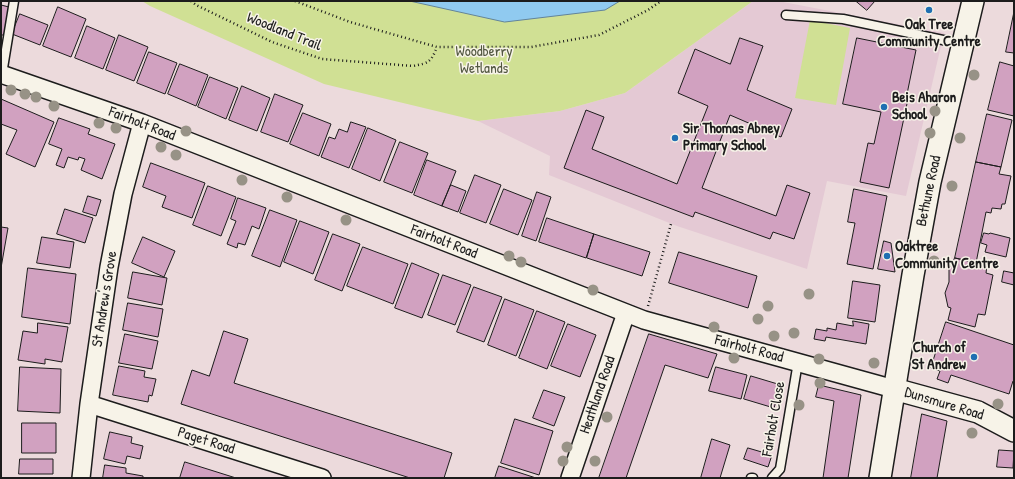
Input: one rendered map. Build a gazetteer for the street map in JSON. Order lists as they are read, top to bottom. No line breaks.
{"streets":{"street":["Fairholt Road","Bethune Road","St Andrew's Grove","Heathland Road","Dunsmure Road","Paget Road"],"lane":["Fairholt Close"],"path":["Woodland Trail"]},"crossings":[["Fairholt Road","Bethune Road"],["Fairholt Road","St Andrew's Grove"],["Fairholt Road","Heathland Road"],["Fairholt Road","Dunsmure Road"],["Fairholt Road","Fairholt Close"],["Bethune Road","Dunsmure Road"],["St Andrew's Grove","Paget Road"]],"parks":["Woodberry Wetlands"],"places":["Oak Tree Community Centre","Beis Aharon School","Sir Thomas Abney Primary School","Oaktree Community Centre","Church of St Andrew"]}
